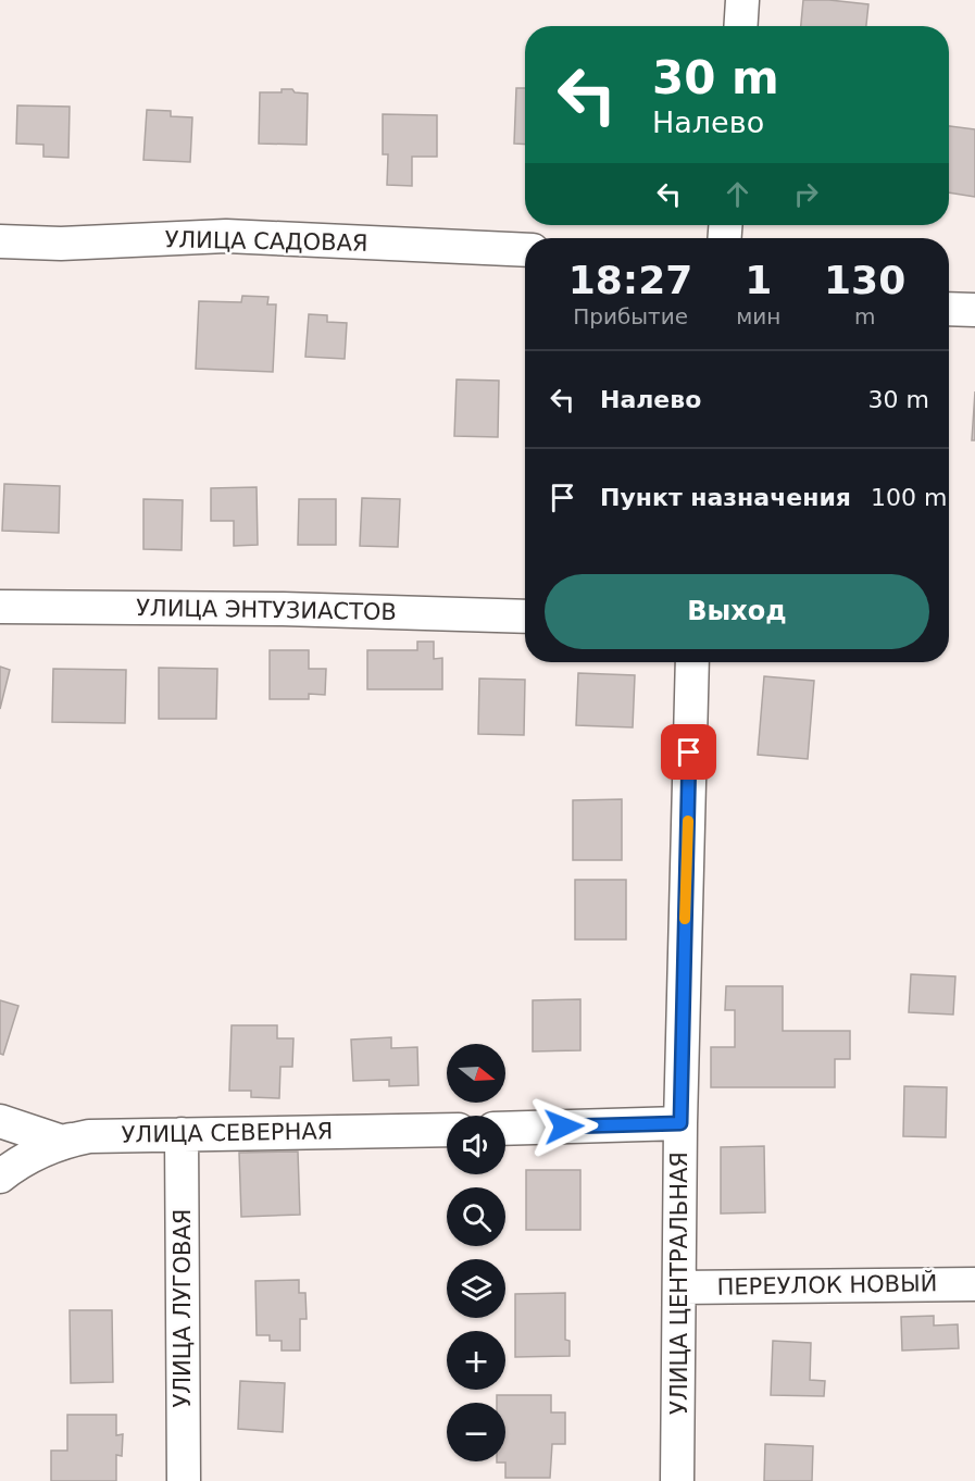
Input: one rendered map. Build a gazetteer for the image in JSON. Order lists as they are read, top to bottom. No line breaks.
{"streets":{"street":["УЛИЦА САДОВАЯ","УЛИЦА ЭНТУЗИАСТОВ","УЛИЦА СЕВЕРНАЯ","УЛИЦА ЦЕНТРАЛЬНАЯ","ПЕРЕУЛОК НОВЫЙ"]},"crossings":[["УЛИЦА ЦЕНТРАЛЬНАЯ","ПЕРЕУЛОК НОВЫЙ"]],"north":"right","page":{"turn":["30 m","Налево"],"eta":["18:27","Прибытие","1","мин","130","m"],"list":[{"name":"Налево","value":"30 m"},{"name":"Пункт назначения","value":"100 m"}],"buttons":"Выход","map_buttons":["+","−"]}}
